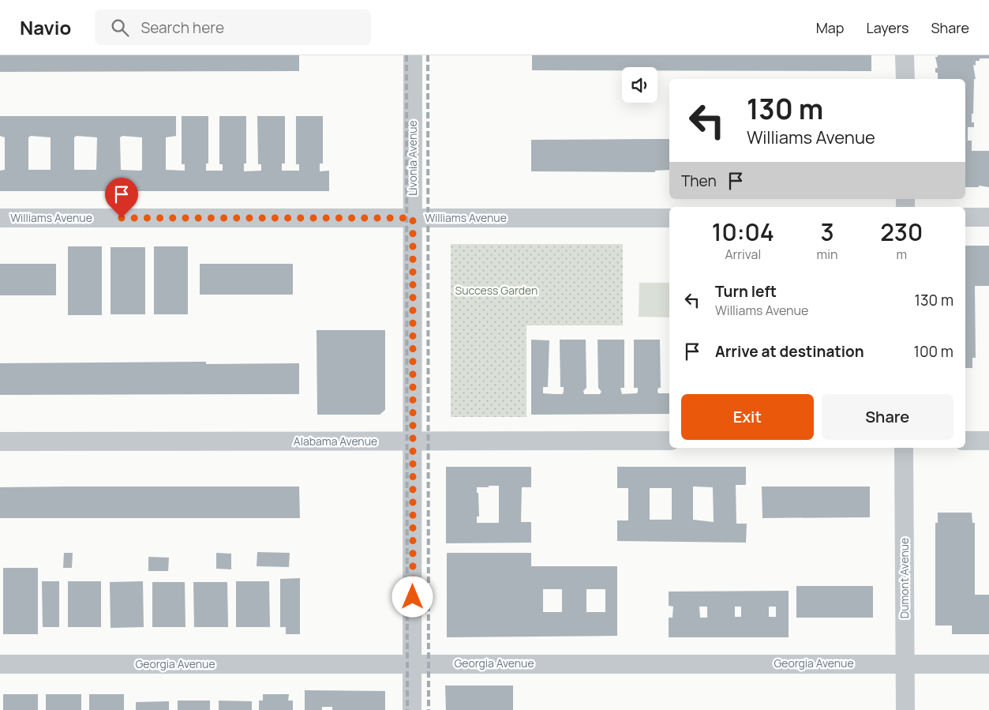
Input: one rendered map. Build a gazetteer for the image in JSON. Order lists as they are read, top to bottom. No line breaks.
{"streets":{"street":["Livonia Avenue","Williams Avenue","Alabama Avenue","Dumont Avenue","Georgia Avenue"]},"crossings":[["Livonia Avenue","Williams Avenue"],["Livonia Avenue","Alabama Avenue"],["Livonia Avenue","Georgia Avenue"],["Dumont Avenue","Georgia Avenue"]],"parks":["Success Garden"],"page":{"header":"Navio","search":"Search here","nav":["Map","Layers","Share"],"turn":["130 m","Williams Avenue"],"then":"Then","eta":["10:04","Arrival","3","min","230","m"],"list":[{"name":"Turn left","note":"Williams Avenue","value":"130 m"},{"name":"Arrive at destination","value":"100 m"}],"buttons":["Exit","Share"]}}
